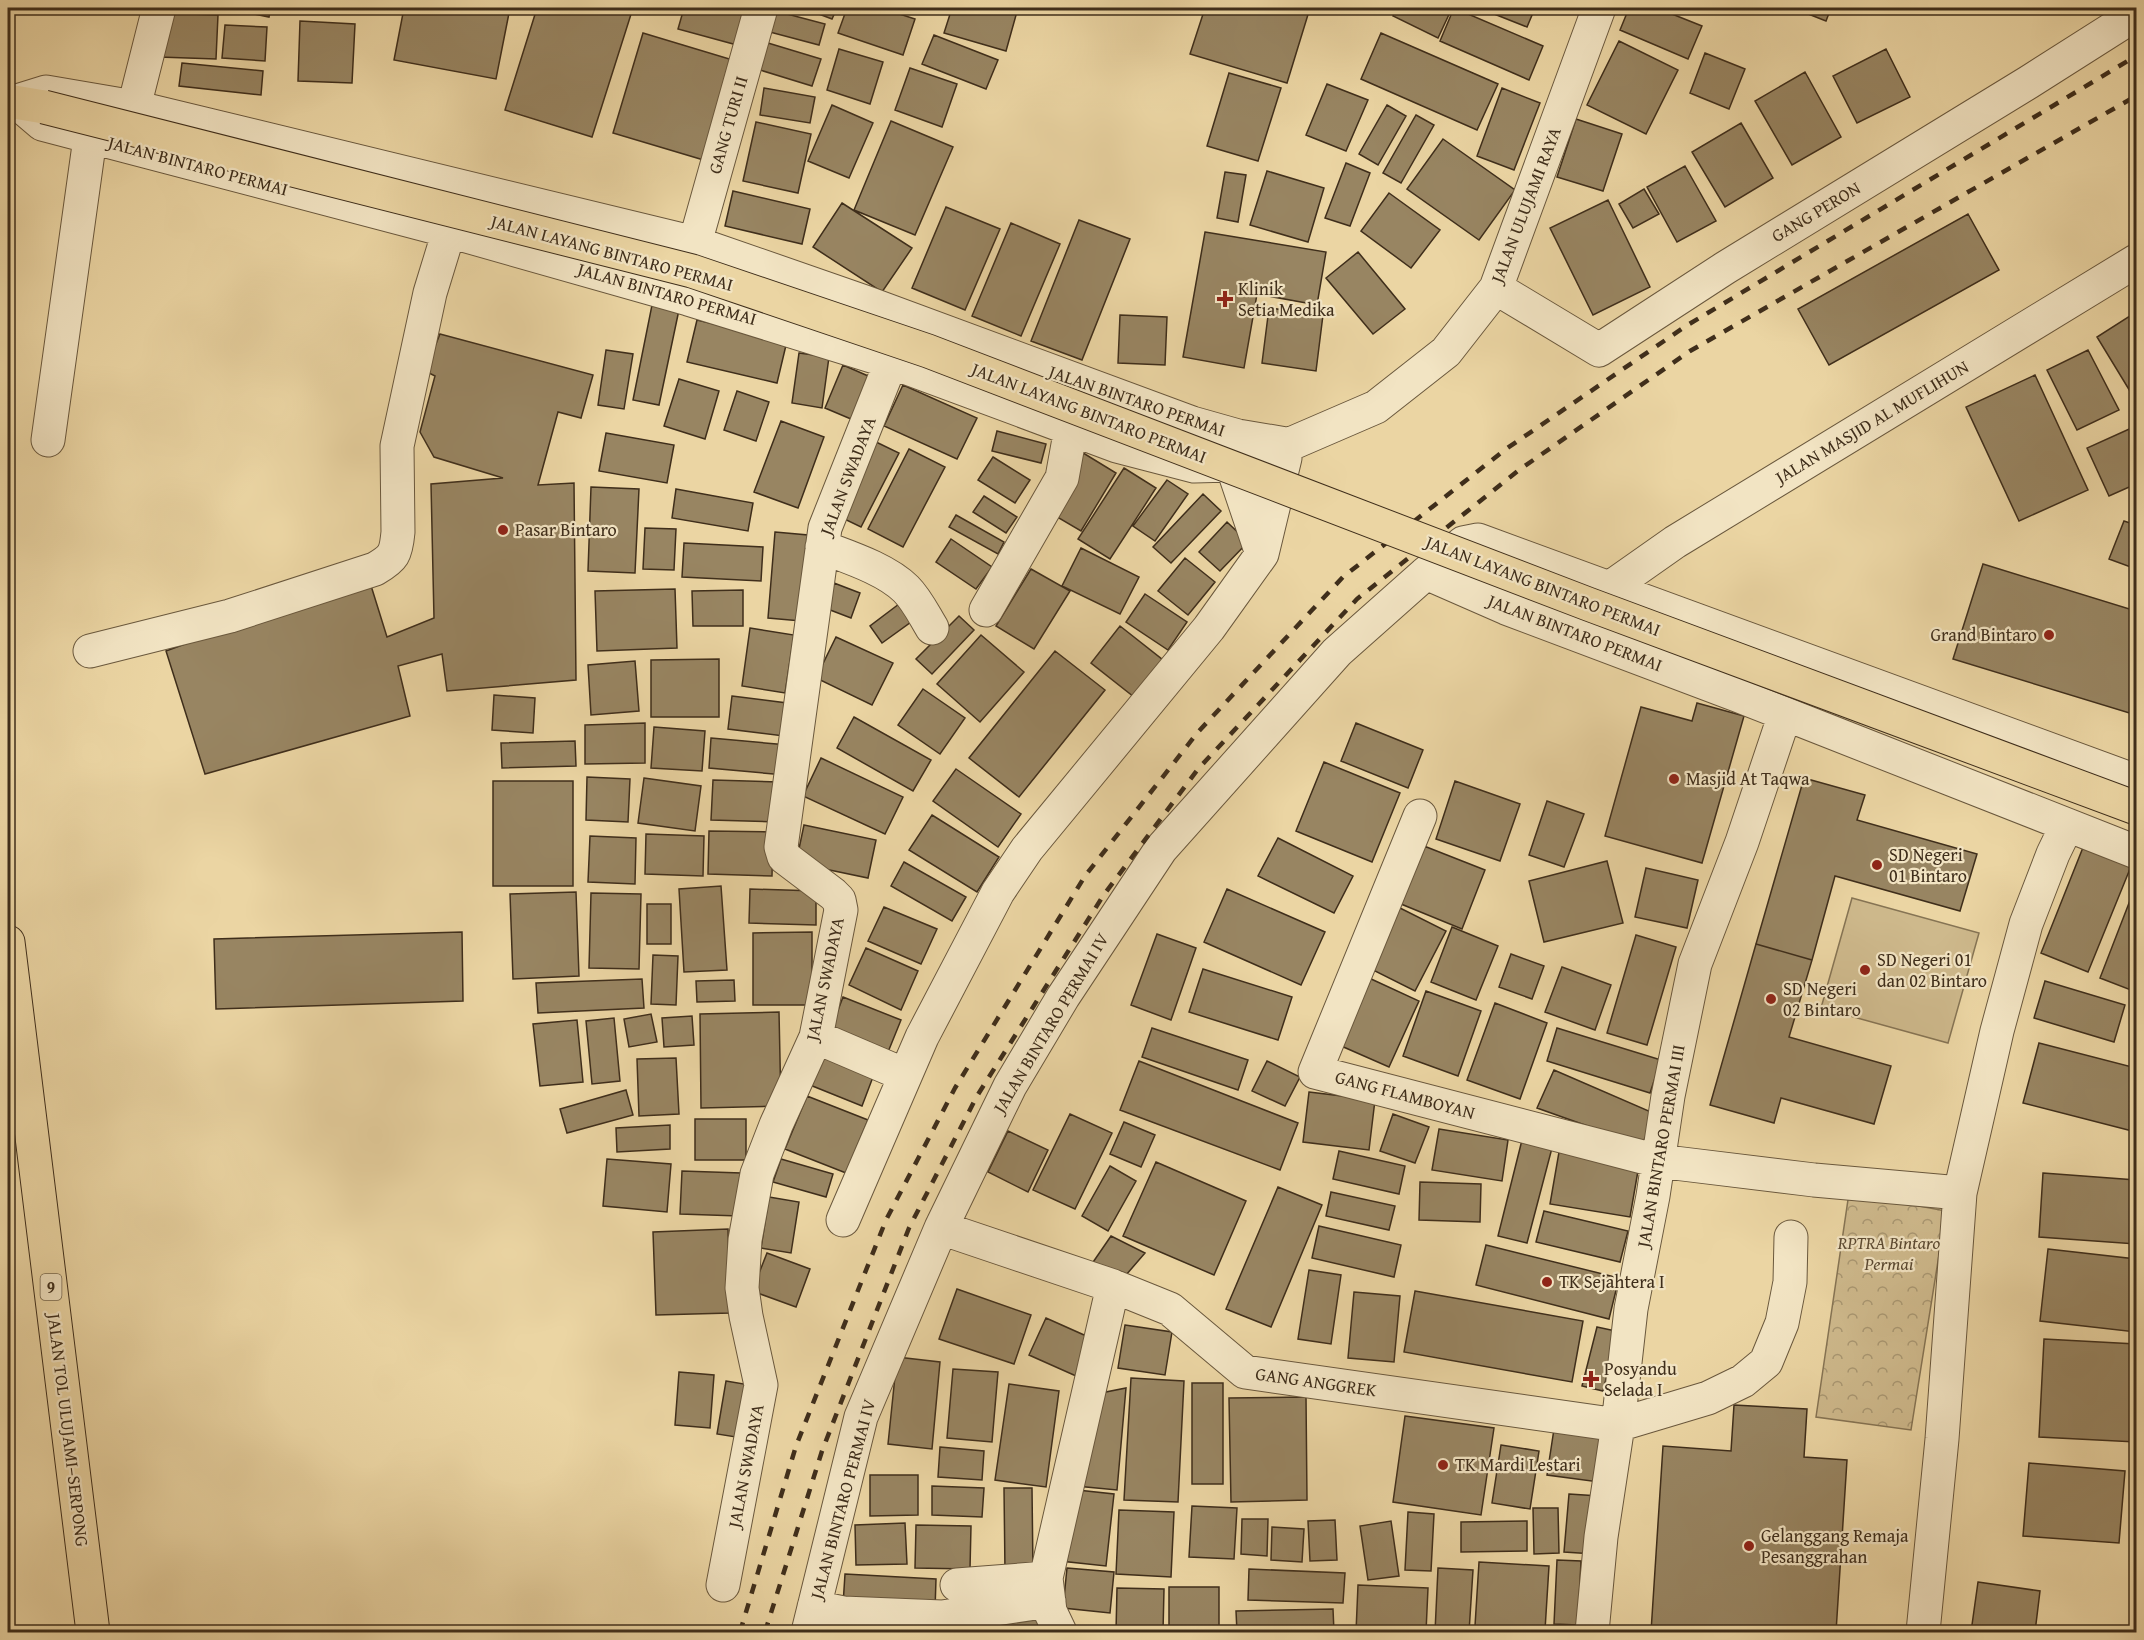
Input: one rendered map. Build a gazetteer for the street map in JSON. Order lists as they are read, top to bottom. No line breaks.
{"streets":{"main road":["JALAN LAYANG BINTARO PERMAI","9","JALAN TOL ULUJAMI–SERPONG"],"street":["GANG TURI II","JALAN BINTARO PERMAI","JALAN ULUJAMI RAYA","GANG PERON","JALAN MASJID AL MUFLIHUN","JALAN SWADAYA","JALAN BINTARO PERMAI IV","GANG FLAMBOYAN","JALAN BINTARO PERMAI III","GANG ANGGREK"]},"crossings":[["GANG TURI II","JALAN BINTARO PERMAI"],["JALAN BINTARO PERMAI","JALAN ULUJAMI RAYA"],["JALAN BINTARO PERMAI","JALAN LAYANG BINTARO PERMAI"],["JALAN BINTARO PERMAI","JALAN SWADAYA"],["JALAN BINTARO PERMAI","JALAN BINTARO PERMAI IV"],["JALAN BINTARO PERMAI","JALAN BINTARO PERMAI III"],["JALAN ULUJAMI RAYA","GANG PERON"],["JALAN BINTARO PERMAI IV","GANG ANGGREK"],["GANG FLAMBOYAN","JALAN BINTARO PERMAI III"],["JALAN BINTARO PERMAI III","GANG ANGGREK"]],"parks":["RPTRA Bintaro Permai"],"places":{"health":["Klinik Setia Medika","Posyandu Selada I"],"other":["Pasar Bintaro","Grand Bintaro","Masjid At Taqwa","SD Negeri 01 Bintaro","SD Negeri 01 dan 02 Bintaro","SD Negeri 02 Bintaro","TK Sejahtera I","TK Mardi Lestari","Gelanggang Remaja Pesanggrahan"]}}
